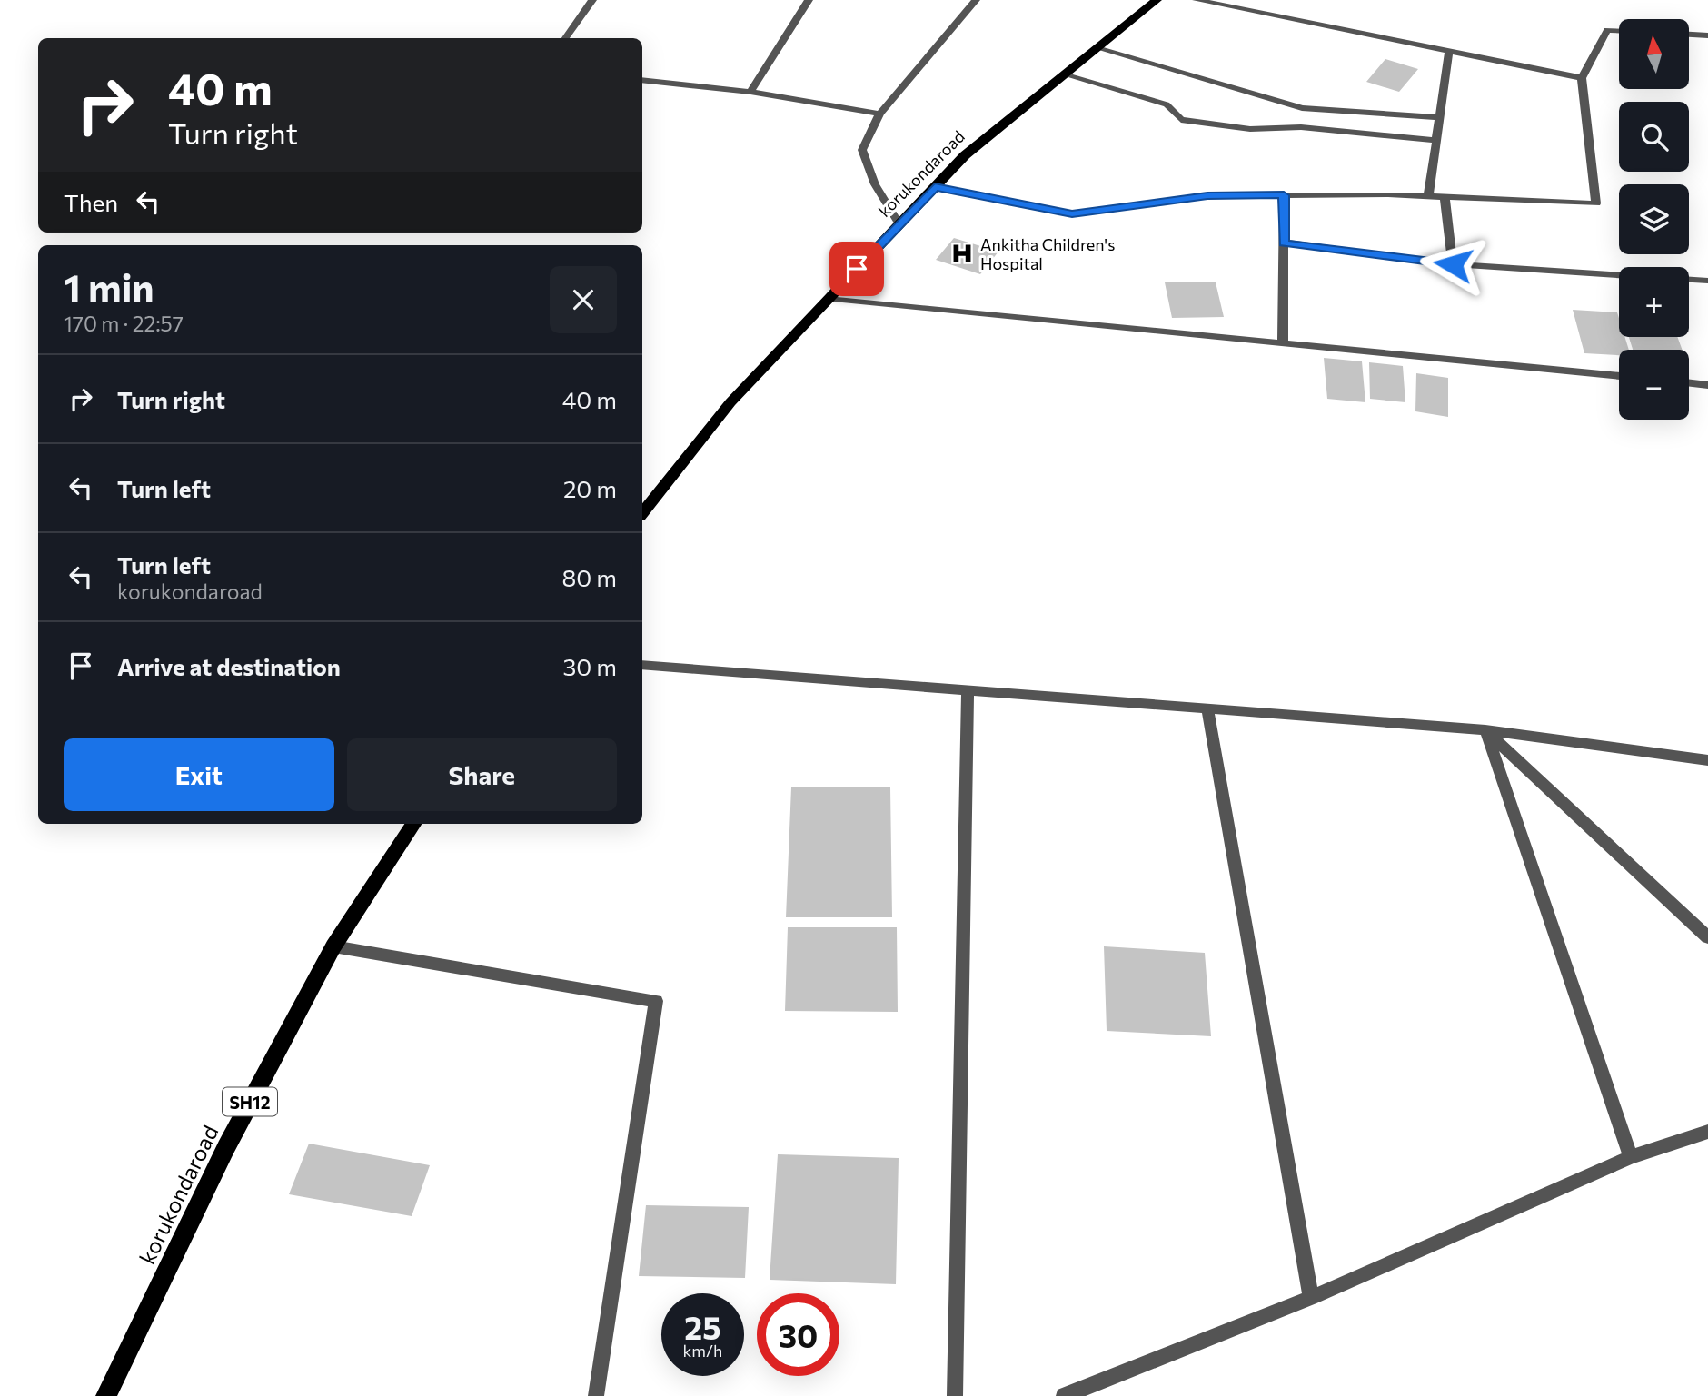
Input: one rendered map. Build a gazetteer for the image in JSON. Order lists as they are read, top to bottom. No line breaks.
{"streets":{"main road":["korukondaroad","SH12"]},"places":{"hospital":["Ankitha Children's Hospital"]},"north":"top","page":{"map_buttons":["+","−"],"turn":["40 m","Turn right"],"then":"Then","heading":["1 min","170 m · 22:57"],"list":[{"name":"Turn right","value":"40 m"},{"name":"Turn left","value":"20 m"},{"name":"Turn left","note":"korukondaroad","value":"80 m"},{"name":"Arrive at destination","value":"30 m"}],"buttons":["Exit","Share"],"speed":"25 km/h","limit":"30"}}
